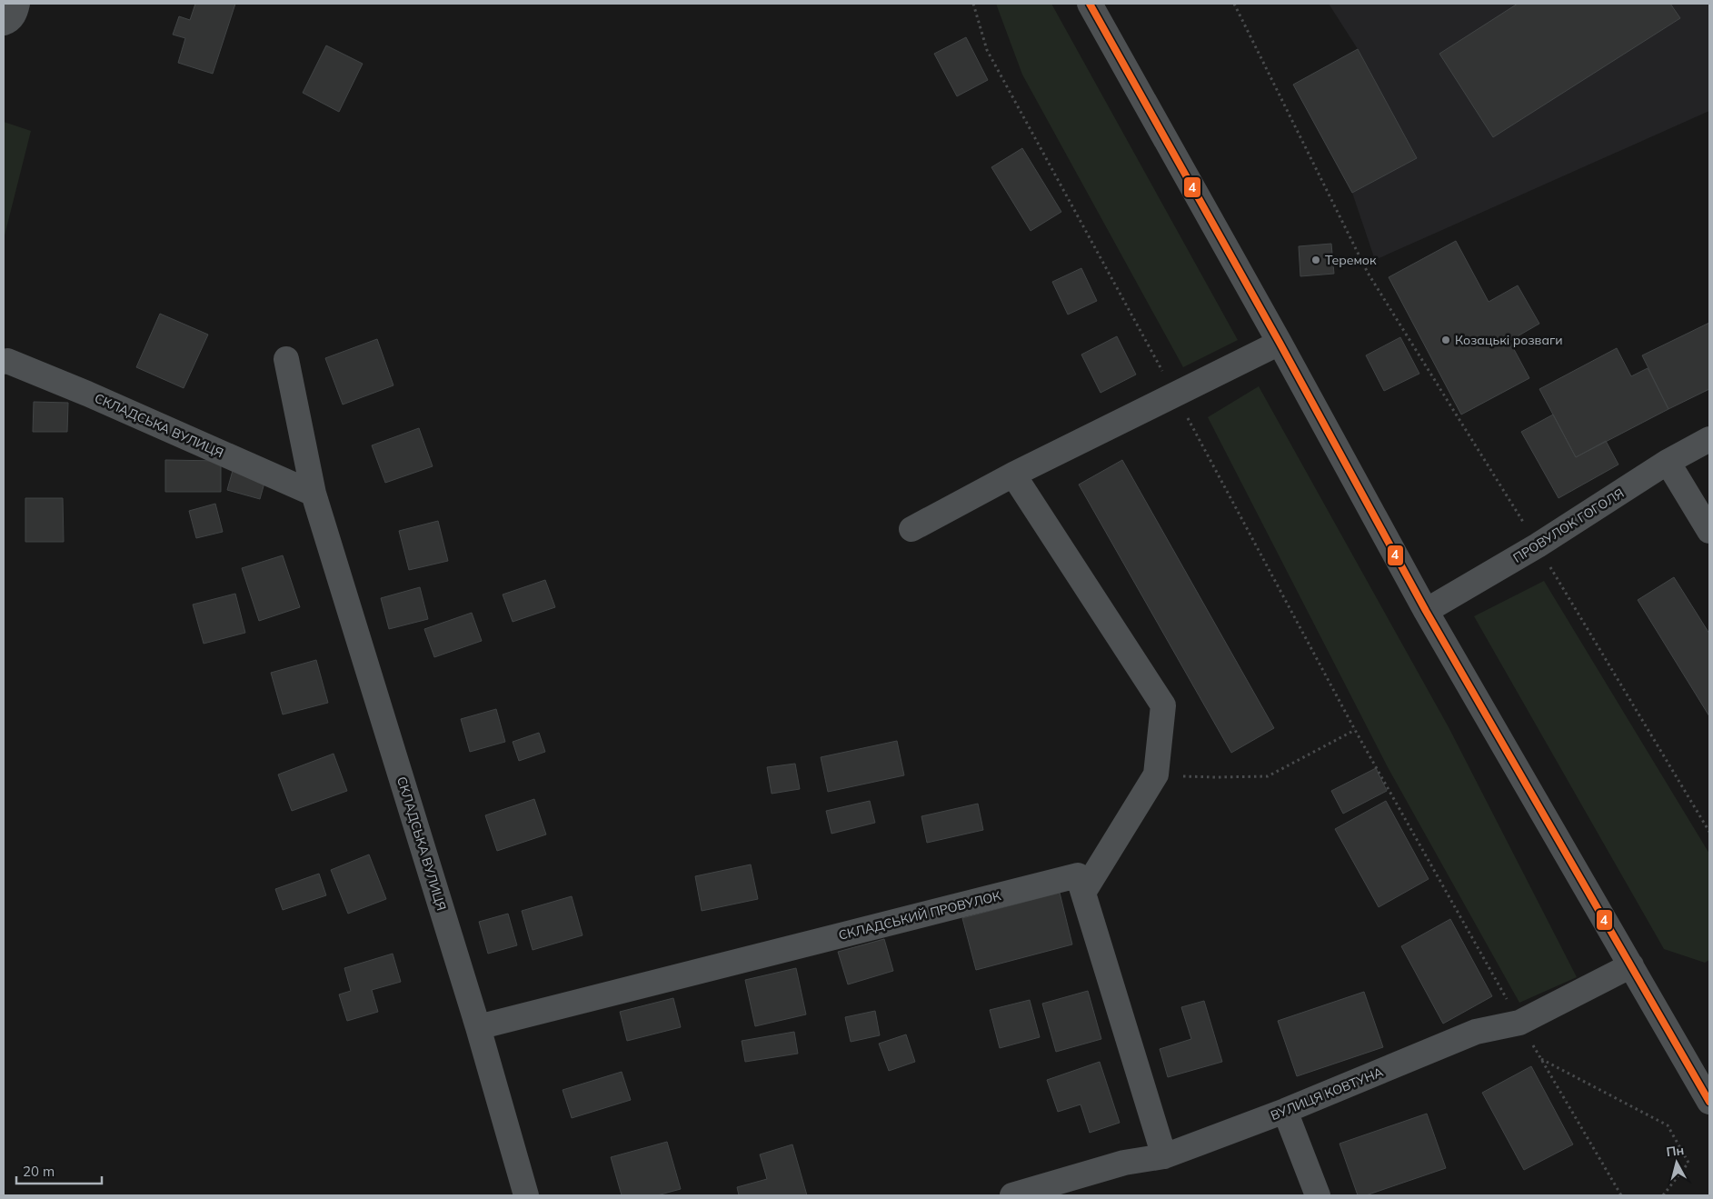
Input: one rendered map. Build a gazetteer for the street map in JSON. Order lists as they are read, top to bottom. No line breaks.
{"streets":{"street":["СКЛАДСЬКА ВУЛИЦЯ","ПРОВУЛОК ГОГОЛЯ","СКЛАДСЬКИЙ ПРОВУЛОК","ВУЛИЦЯ КОВТУНА"]},"crossings":[["СКЛАДСЬКА ВУЛИЦЯ","СКЛАДСЬКИЙ ПРОВУЛОК"],["СКЛАДСЬКИЙ ПРОВУЛОК","ВУЛИЦЯ КОВТУНА"]],"places":["Теремок","Козацькі розваги"],"lines":["transit line 4"],"scale_bar":"20 m","north":"top"}
